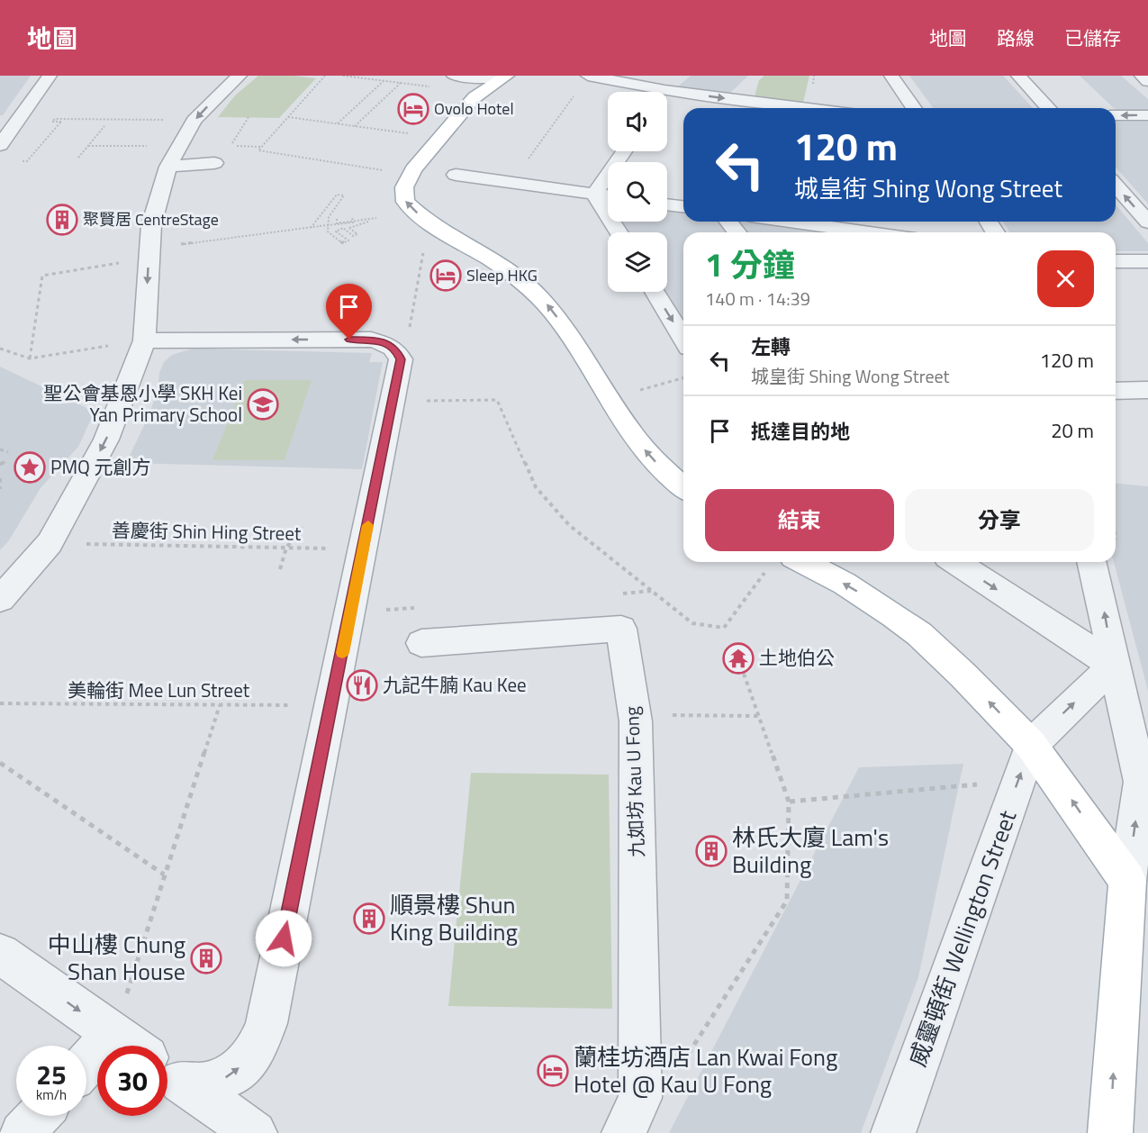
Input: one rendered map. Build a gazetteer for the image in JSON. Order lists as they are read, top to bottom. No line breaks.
{"streets":{"street":["九如坊 Kau U Fong","威靈頓街 Wellington Street"],"path":["善慶街 Shin Hing Street","美輪街 Mee Lun Street"]},"one_way":["威靈頓街 Wellington Street"],"places":{"hotel":["Ovolo Hotel","Sleep HKG","蘭桂坊酒店 Lan Kwai Fong Hotel @ Kau U Fong"],"building":["聚賢居 CentreStage","林氏大廈 Lam's Building","順景樓 Shun King Building","中山樓 Chung Shan House"],"school or university":["聖公會基恩小學 SKH Kei Yan Primary School"],"place":["PMQ 元創方"],"temple":["土地伯公"],"restaurant":["九記牛腩 Kau Kee"]},"page":{"header":"地圖","nav":["地圖","路線","已儲存"],"turn":["120 m","城皇街 Shing Wong Street"],"heading":["1 分鐘","140 m · 14:39"],"list":[{"name":"左轉","note":"城皇街 Shing Wong Street","value":"120 m"},{"name":"抵達目的地","value":"20 m"}],"buttons":["結束","分享"],"speed":"25 km/h","limit":"30"}}
